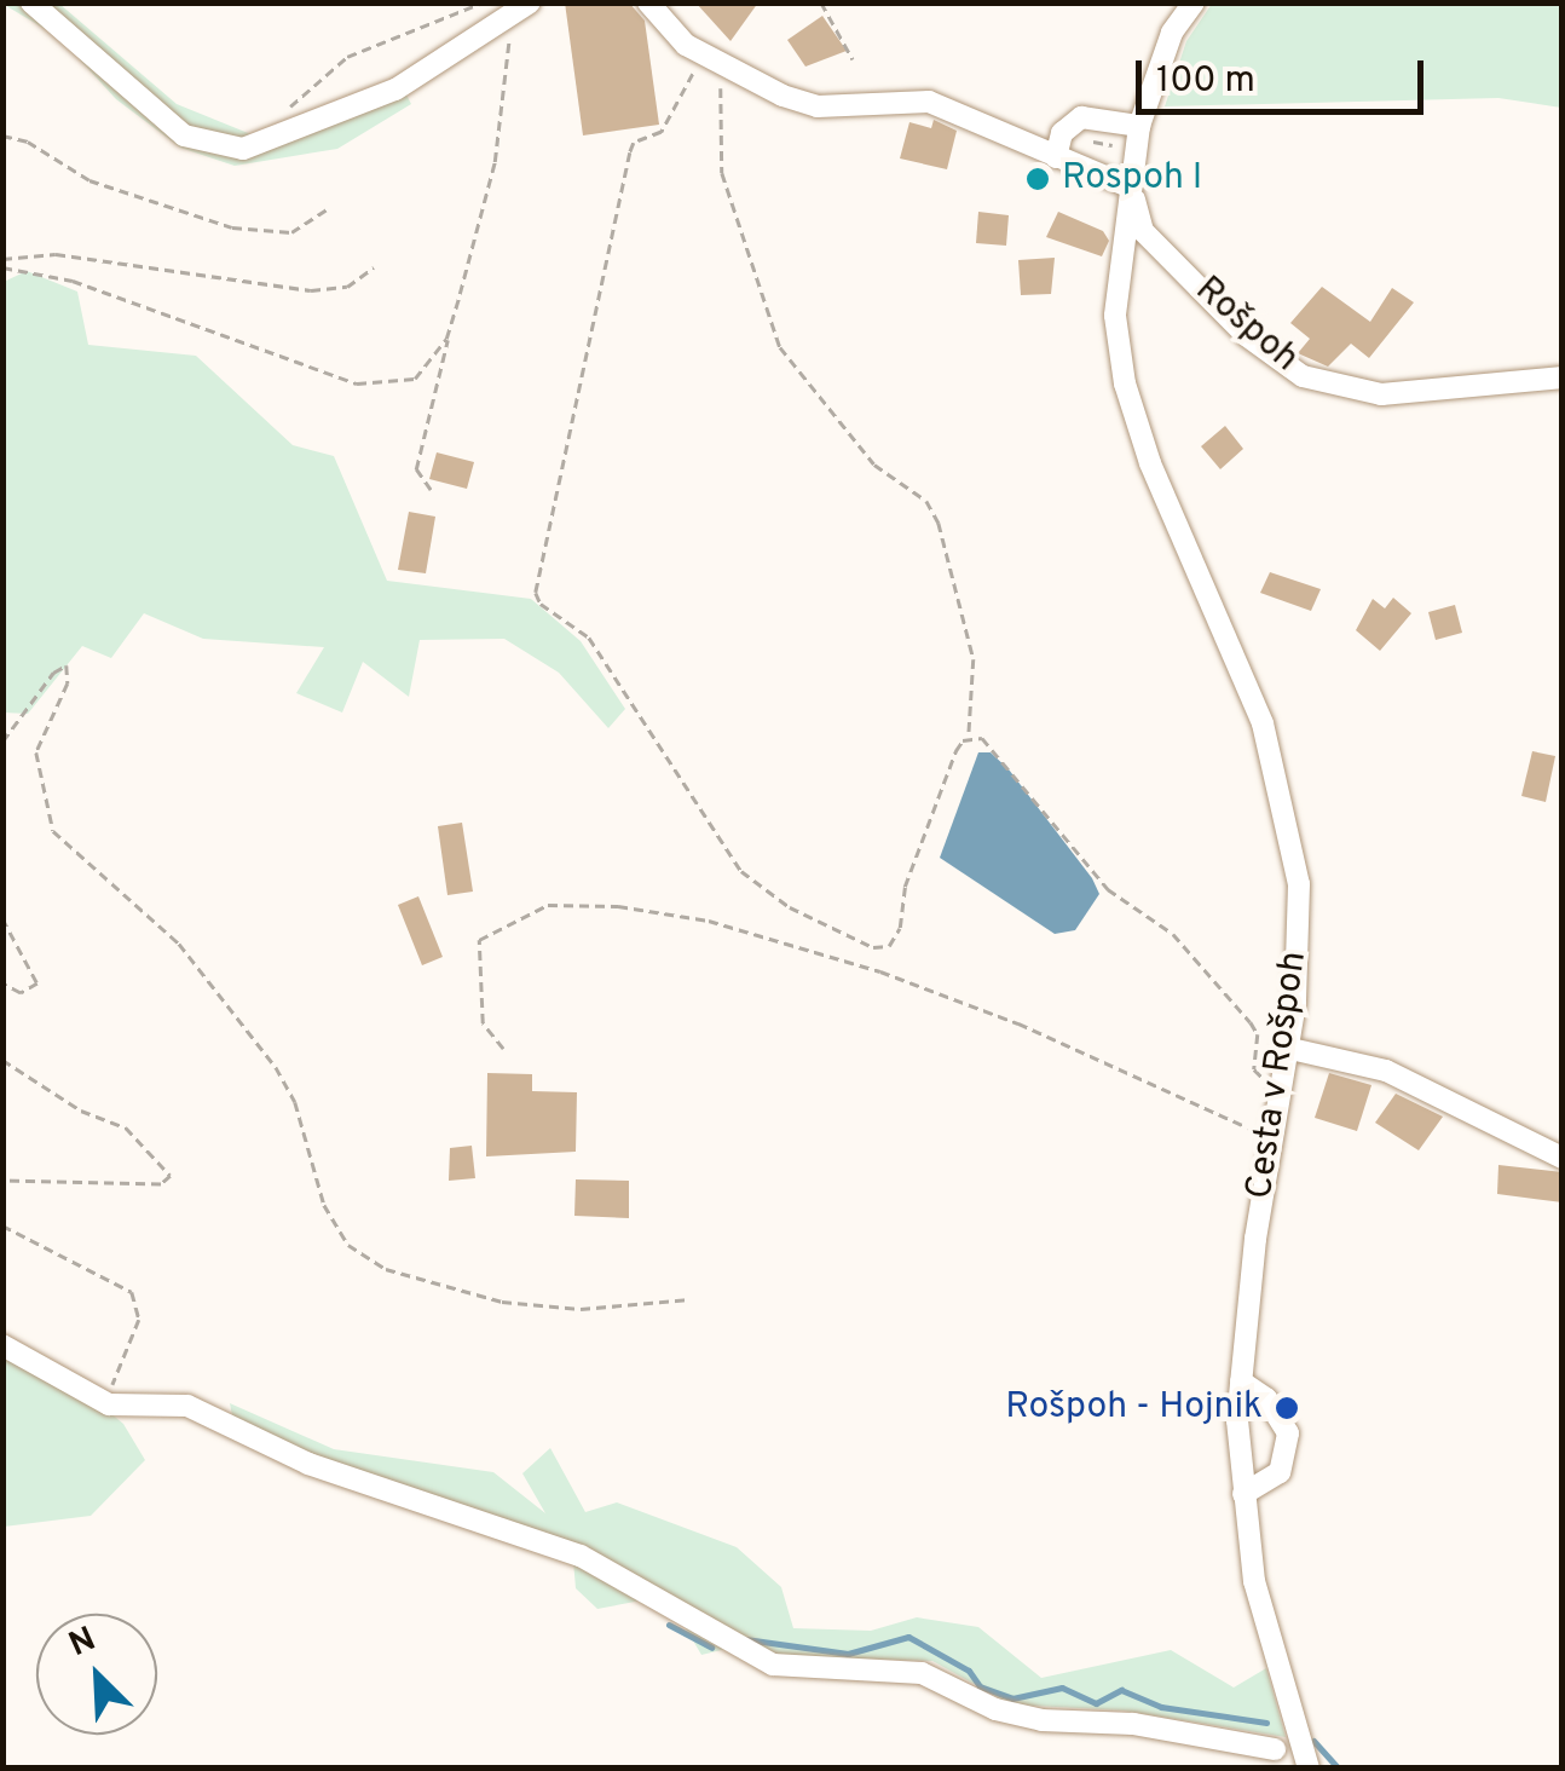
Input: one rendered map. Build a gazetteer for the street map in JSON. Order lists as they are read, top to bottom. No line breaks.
{"streets":{"street":["Rošpoh","Cesta v Rošpoh"]},"crossings":[["Rošpoh","Cesta v Rošpoh"]],"places":["Rospoh I","Rošpoh - Hojnik"],"scale_bar":"100 m","north":"top left"}
